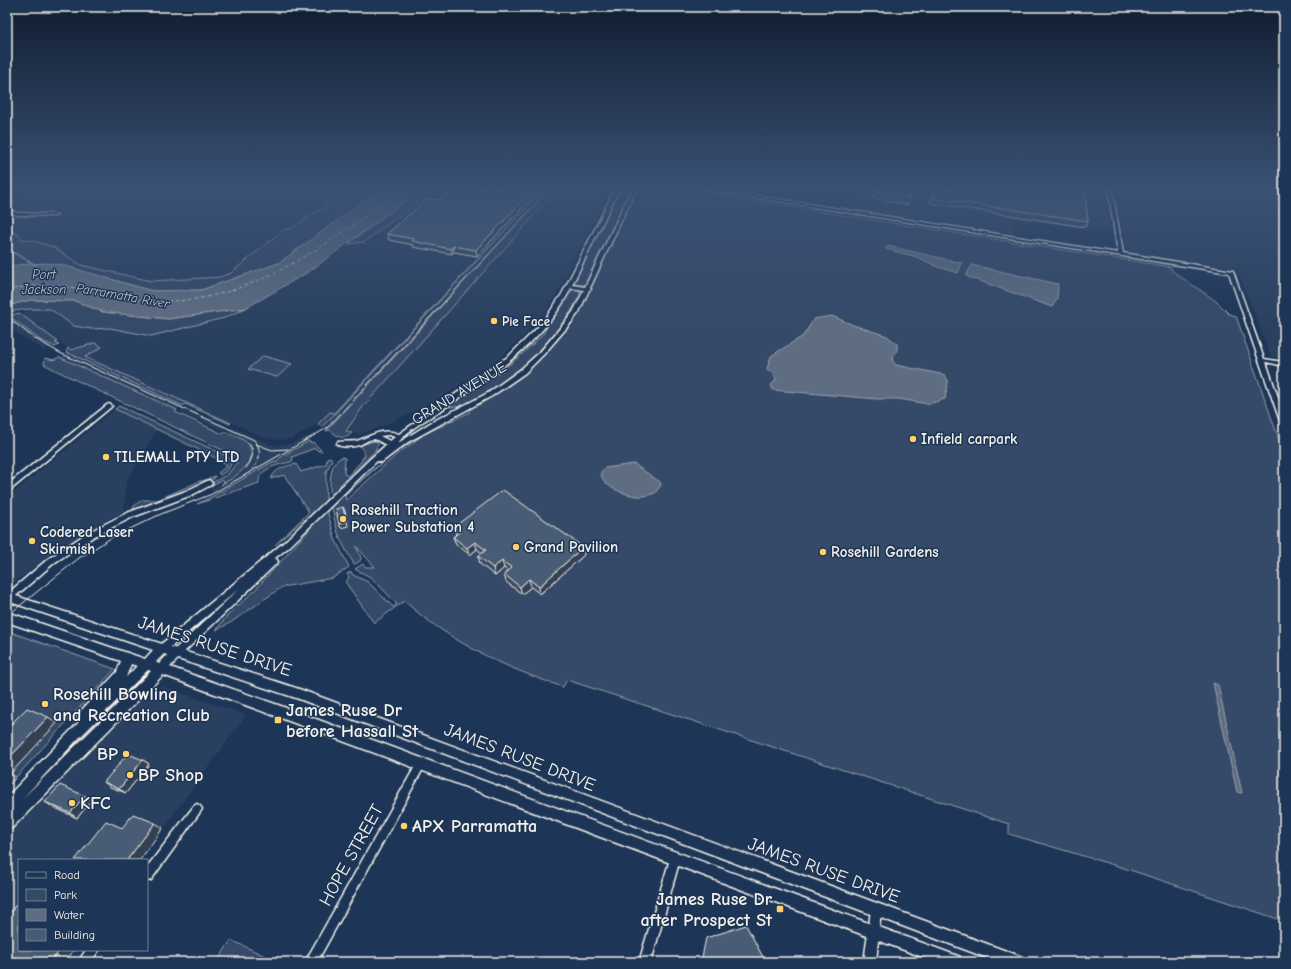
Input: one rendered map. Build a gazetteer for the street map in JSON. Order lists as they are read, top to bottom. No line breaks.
{"streets":{"main road":["JAMES RUSE DRIVE"],"street":["GRAND AVENUE","HOPE STREET"]},"crossings":[["GRAND AVENUE","JAMES RUSE DRIVE"]],"water":["Port Jackson","Parramatta River"],"places":{"other":["Pie Face","Infield carpark","TILEMALL PTY LTD","Rosehill Traction Power Substation 4","Codered Laser Skirmish","Grand Pavilion","Rosehill Gardens","Rosehill Bowling and Recreation Club","BP","BP Shop","KFC","APX Parramatta"],"transit":["James Ruse Dr before Hassall St","James Ruse Dr after Prospect St"]},"legend":["Road","Park","Water","Building"]}
